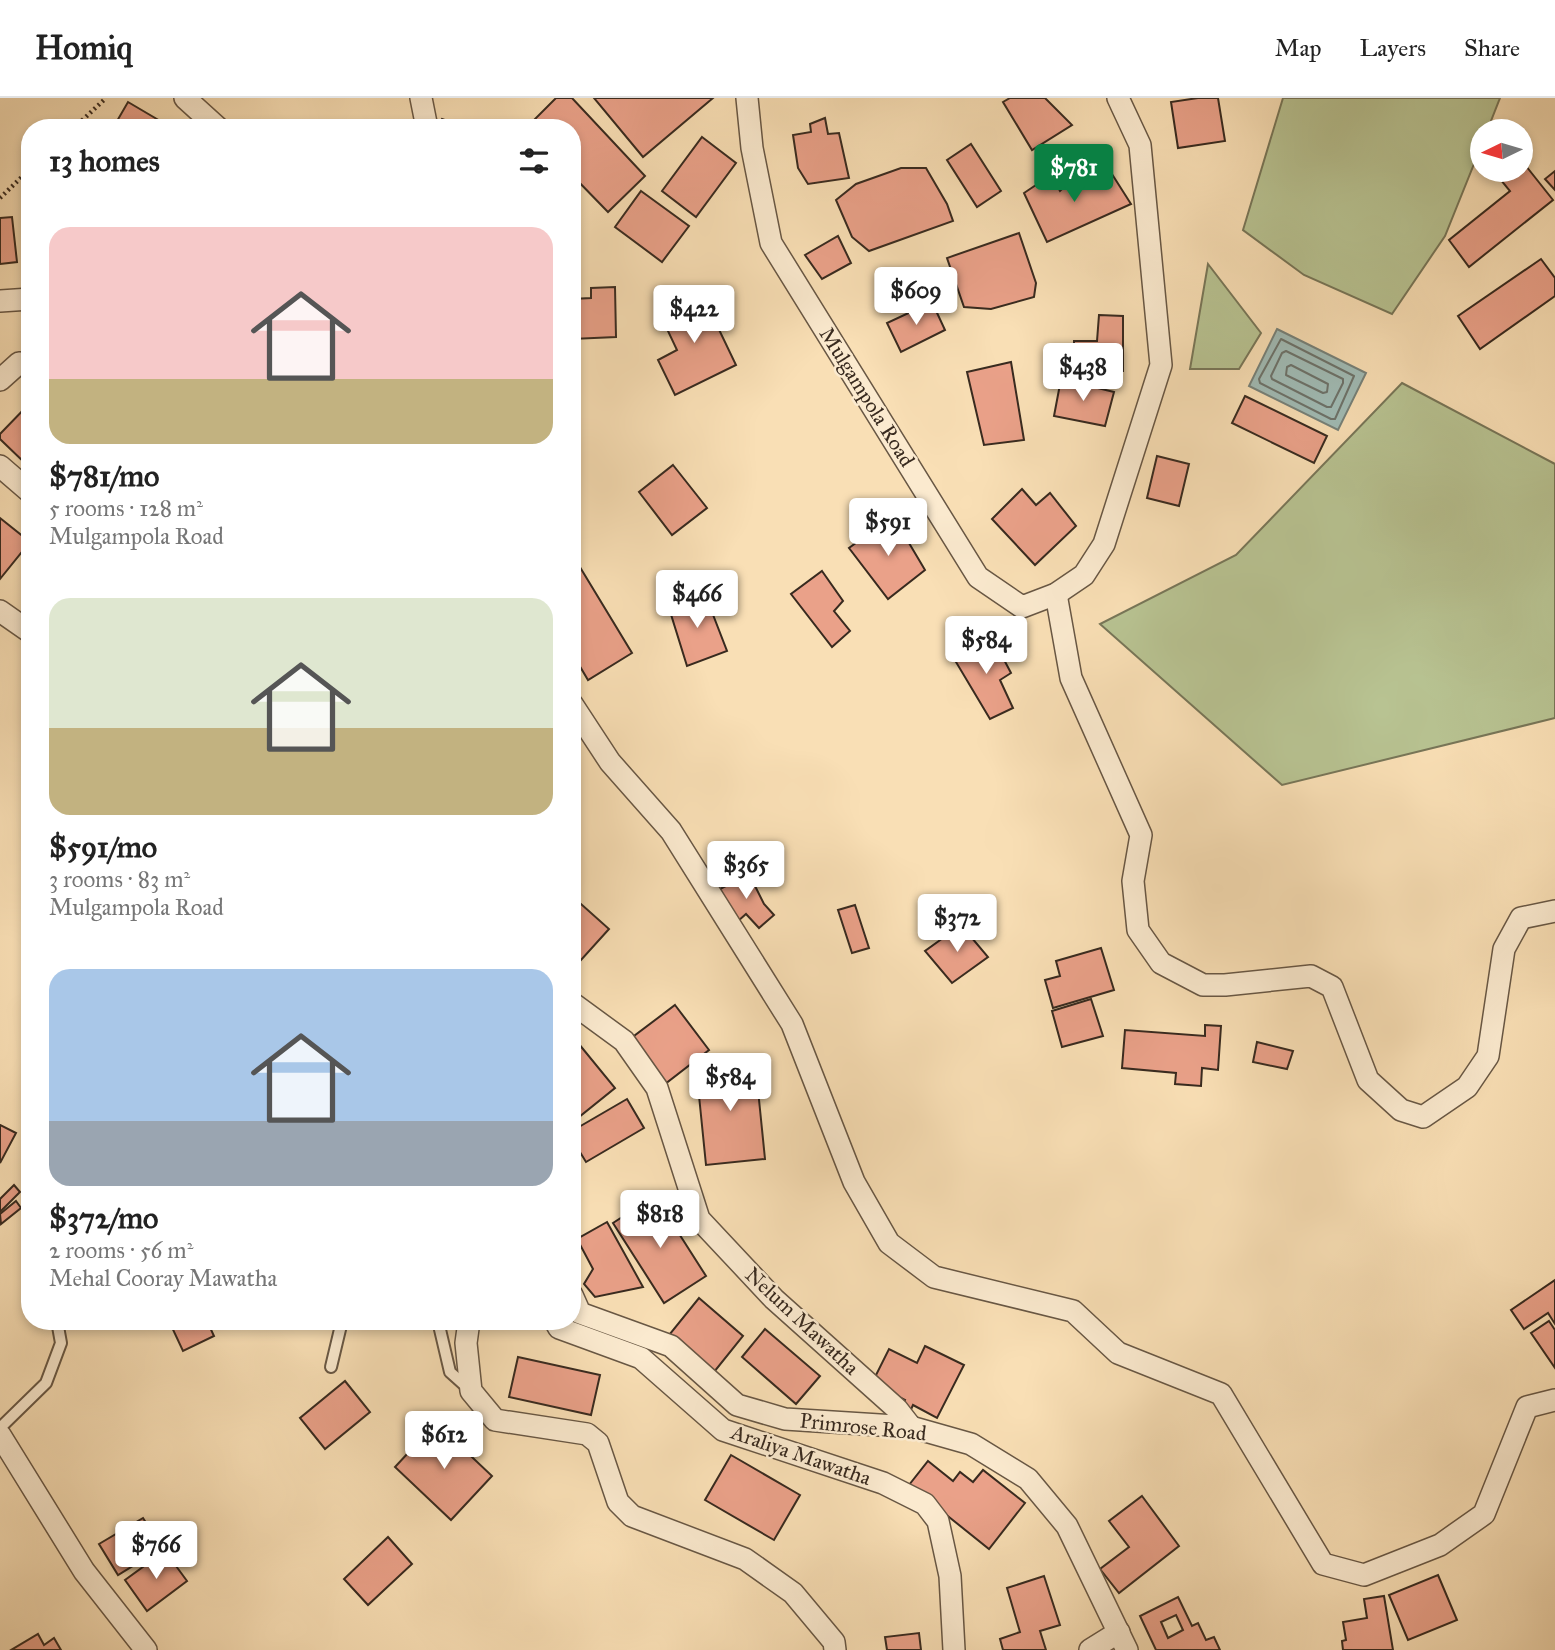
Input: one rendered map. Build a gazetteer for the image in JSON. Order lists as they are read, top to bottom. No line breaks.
{"streets":{"street":["Mulgampola Road","Nelum Mawatha","Primrose Road","Araliya Mawatha"]},"crossings":[["Nelum Mawatha","Primrose Road"]],"north":"left","page":{"header":"Homiq","nav":["Map","Layers","Share"],"heading":"13 homes","price":["$781","$609","$422","$438","$591","$466","$584","$365","$372","$584","$818","$612","$766"],"list":[{"name":"$781/mo","note":"5 rooms · 128 m² · Mulgampola Road"},{"name":"$591/mo","note":"3 rooms · 83 m² · Mulgampola Road"},{"name":"$372/mo","note":"2 rooms · 56 m² · Mehal Cooray Mawatha"}]}}
